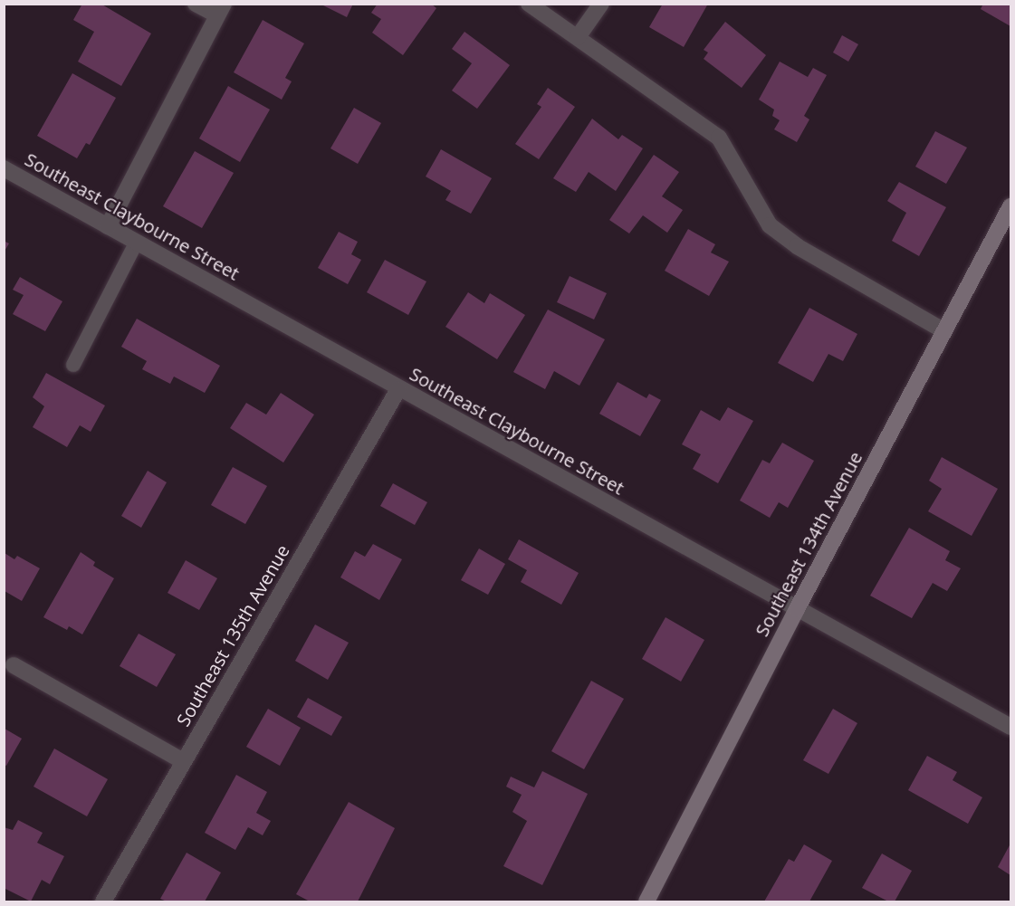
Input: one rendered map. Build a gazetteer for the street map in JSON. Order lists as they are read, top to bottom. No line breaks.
{"streets":{"street":["Southeast Claybourne Street","Southeast 134th Avenue","Southeast 135th Avenue"]},"crossings":[["Southeast Claybourne Street","Southeast 134th Avenue"],["Southeast Claybourne Street","Southeast 135th Avenue"]]}
